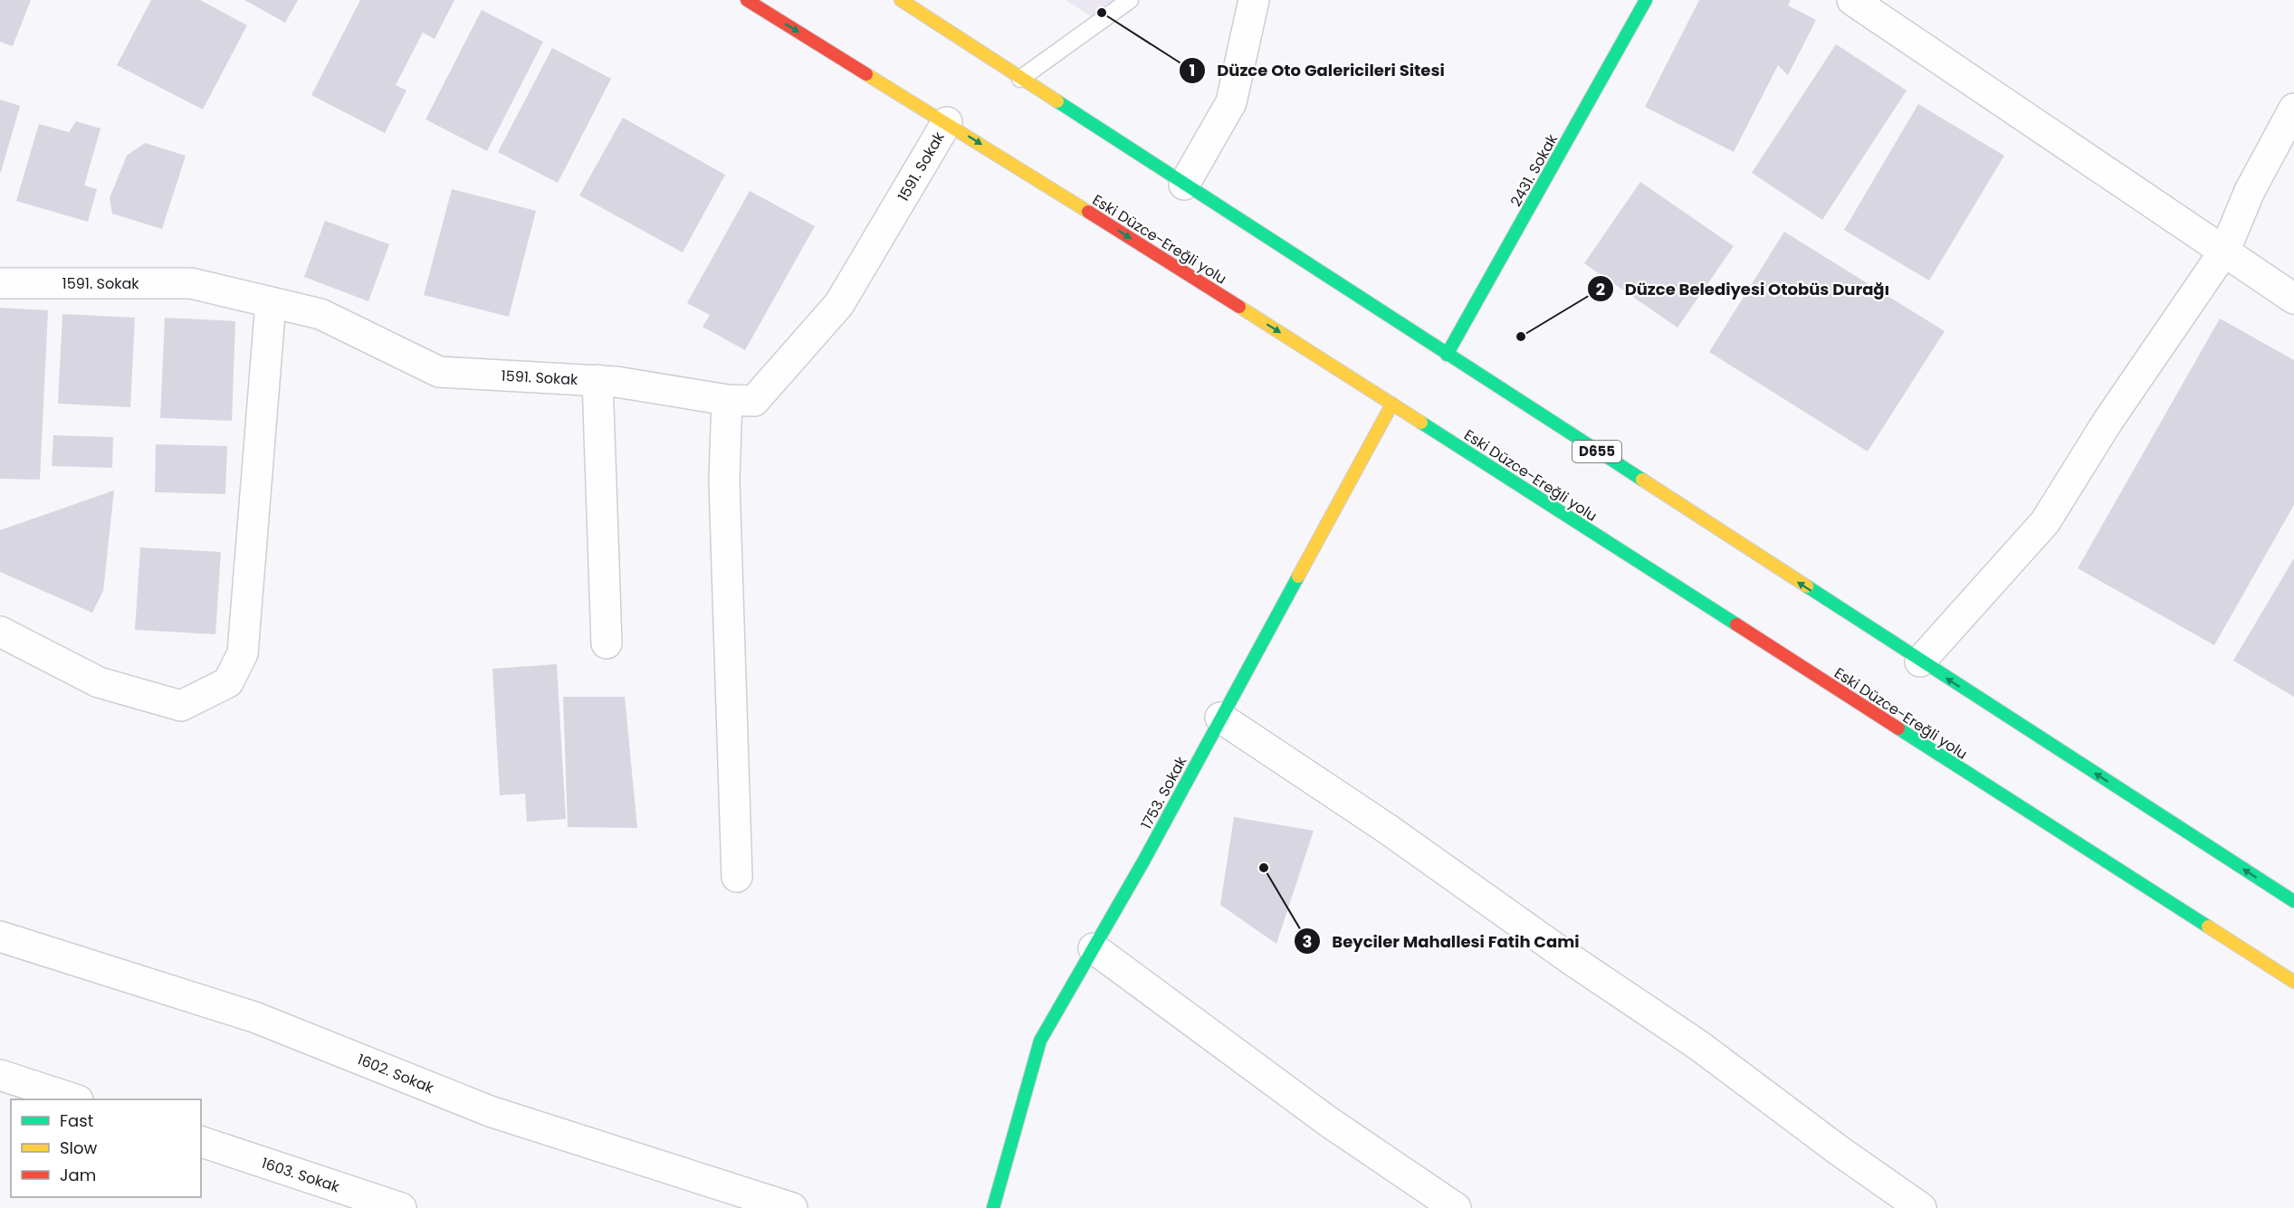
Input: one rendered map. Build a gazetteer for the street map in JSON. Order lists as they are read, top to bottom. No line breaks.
{"streets":{"main road":["2431. Sokak","Eski Düzce-Ereğli yolu","D655","1753. Sokak"],"street":["1591. Sokak","1602. Sokak","1603. Sokak"]},"crossings":[["1591. Sokak","Eski Düzce-Ereğli yolu"],["2431. Sokak","D655"],["Eski Düzce-Ereğli yolu","1753. Sokak"]],"places":["Düzce Oto Galericileri Sitesi","Düzce Belediyesi Otobüs Durağı","Beyciler Mahallesi Fatih Cami"],"legend":["Fast","Slow","Jam"]}
